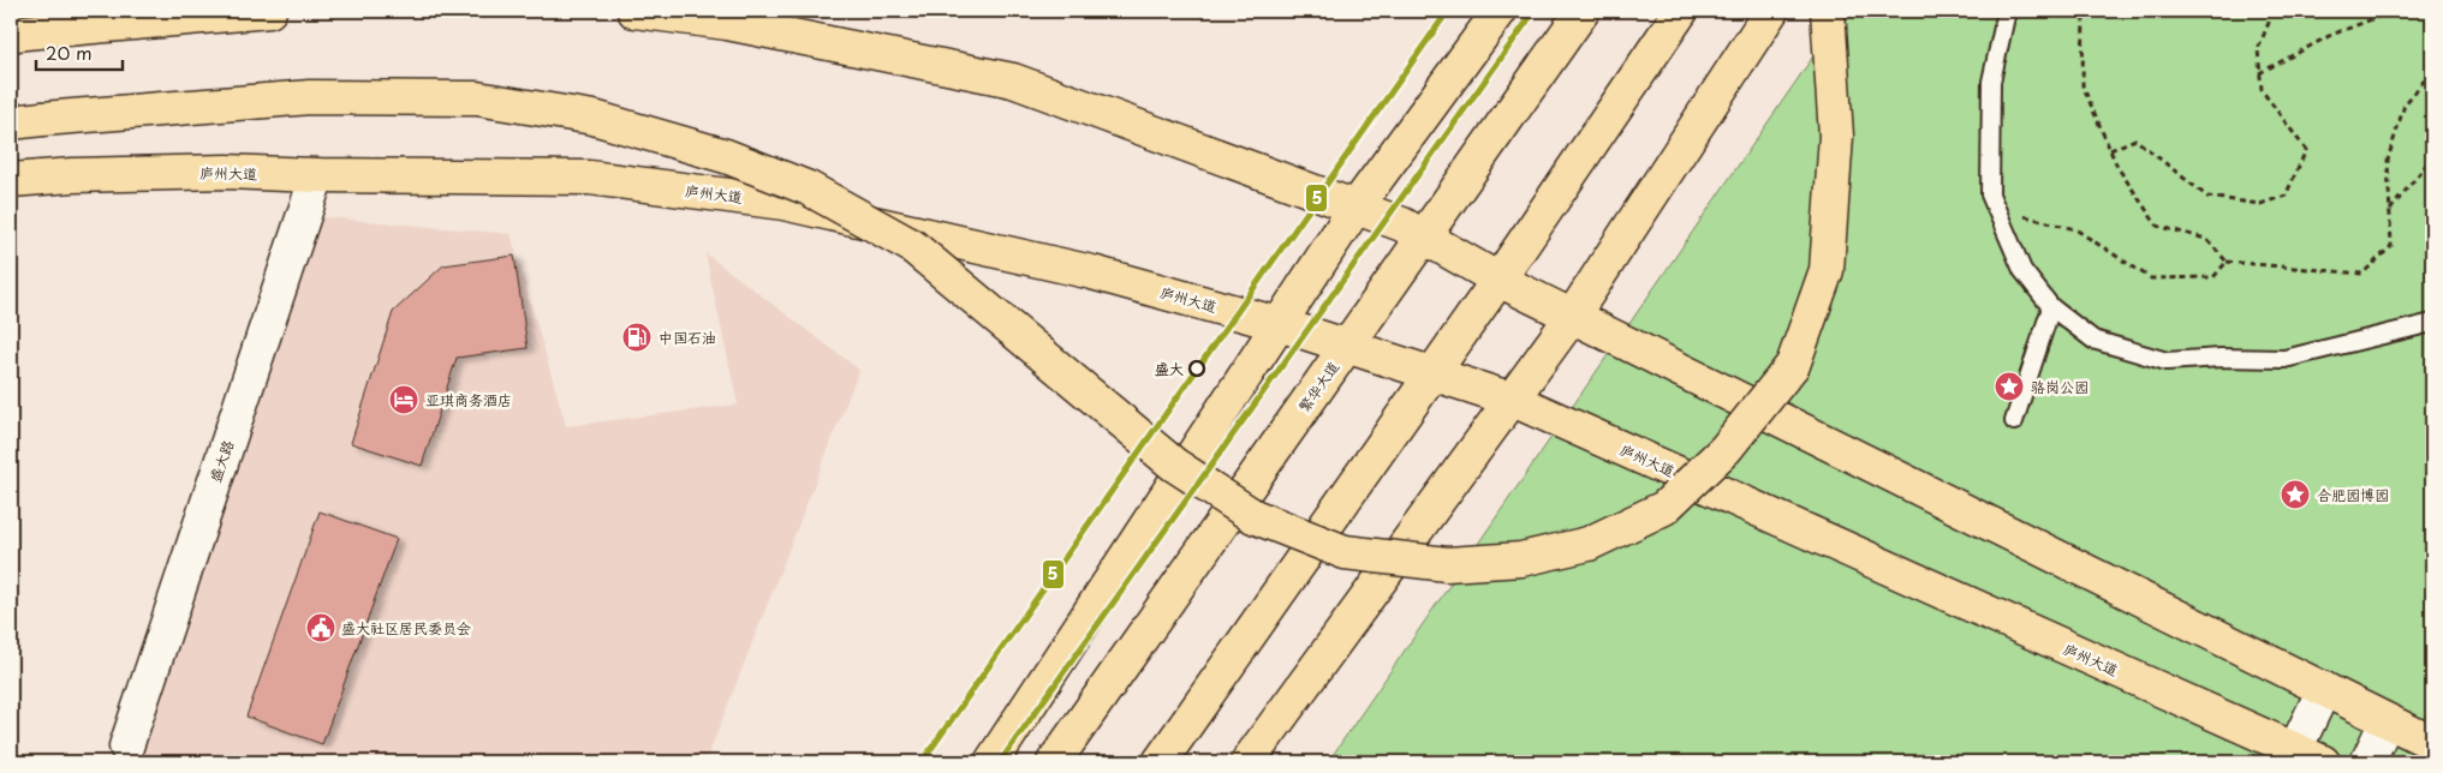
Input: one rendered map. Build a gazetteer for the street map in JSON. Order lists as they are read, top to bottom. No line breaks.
{"streets":{"main road":["庐州大道","繁华大道"],"street":["盛大路"]},"crossings":[["庐州大道","繁华大道"],["庐州大道","盛大路"]],"places":{"fuel station":["中国石油"],"other":["盛大"],"place":["骆岗公园","合肥园博园"],"hotel":["亚琪商务酒店"],"public building":["盛大社区居民委员会"]},"lines":["transit line 5"],"scale_bar":"20 m"}
